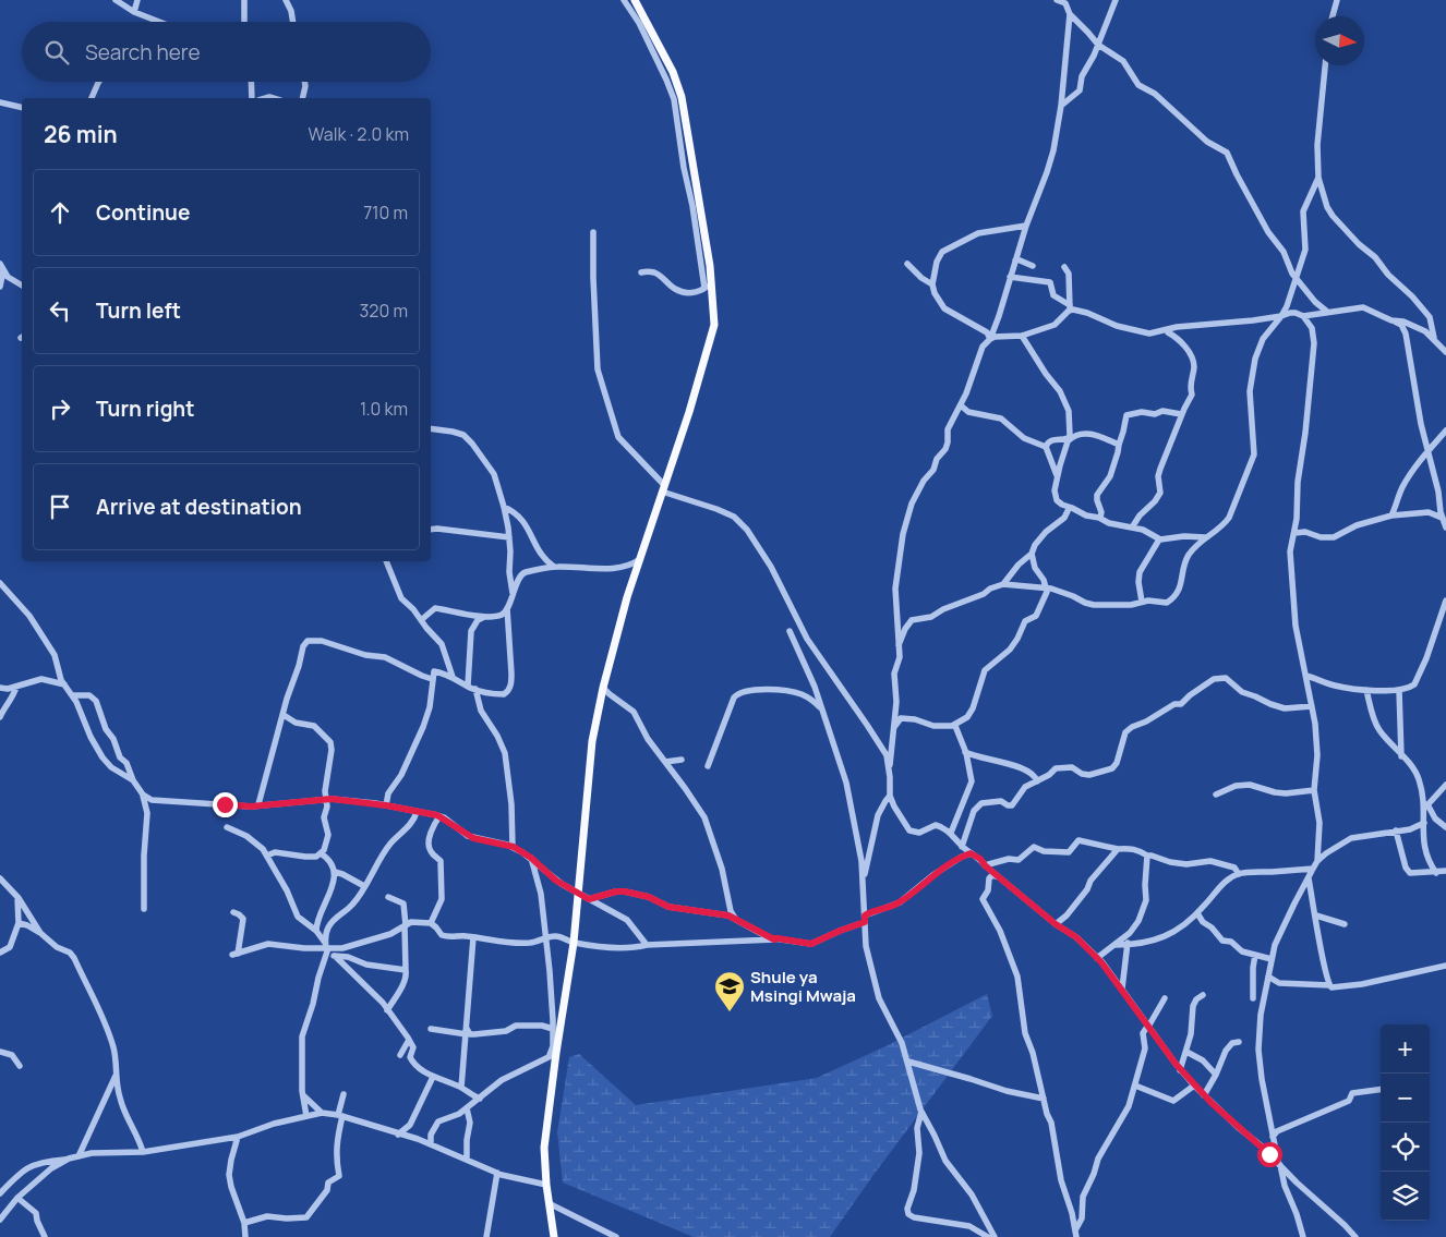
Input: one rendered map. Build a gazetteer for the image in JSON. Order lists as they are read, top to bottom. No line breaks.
{"places":{"school or university":["Shule ya Msingi Mwaja"]},"north":"right","page":{"search":"Search here","heading":["26 min","Walk · 2.0 km"],"list":[["Continue","710 m"],["Turn left","320 m"],["Turn right","1.0 km"],"Arrive at destination"],"map_buttons":["+","−"]}}
